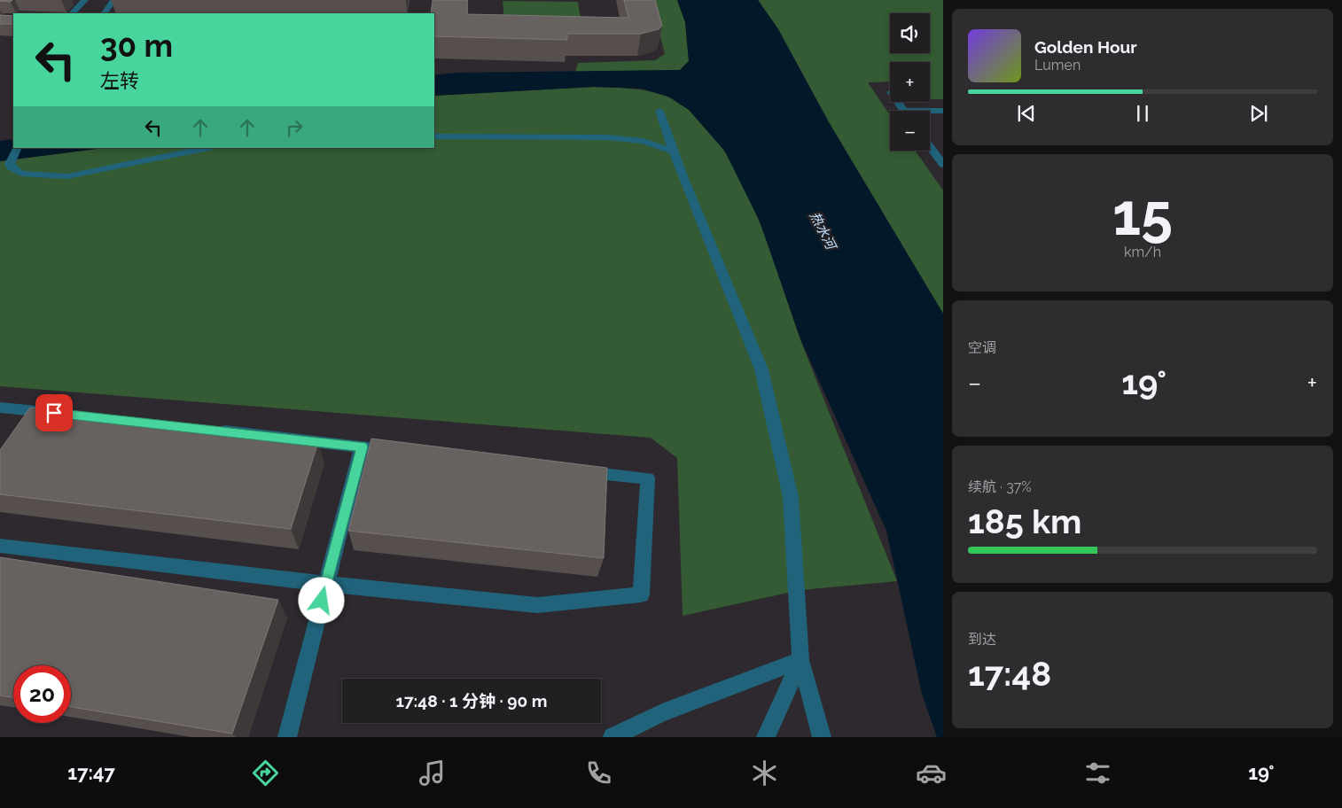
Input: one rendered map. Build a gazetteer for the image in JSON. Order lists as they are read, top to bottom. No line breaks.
{"water":["热水河"],"page":{"map_buttons":["+","−"],"turn":["30 m","左转"],"song":["Golden Hour","Lumen"],"tile":[["15","km/h"],"空调",["续航 · 37%","185 km"],["到达","17:48"]],"heat":["−","19°","+"],"limit":"20","trip":"17:48 · 1 分钟 · 90 m","tabs":["17:47","19°"]}}
